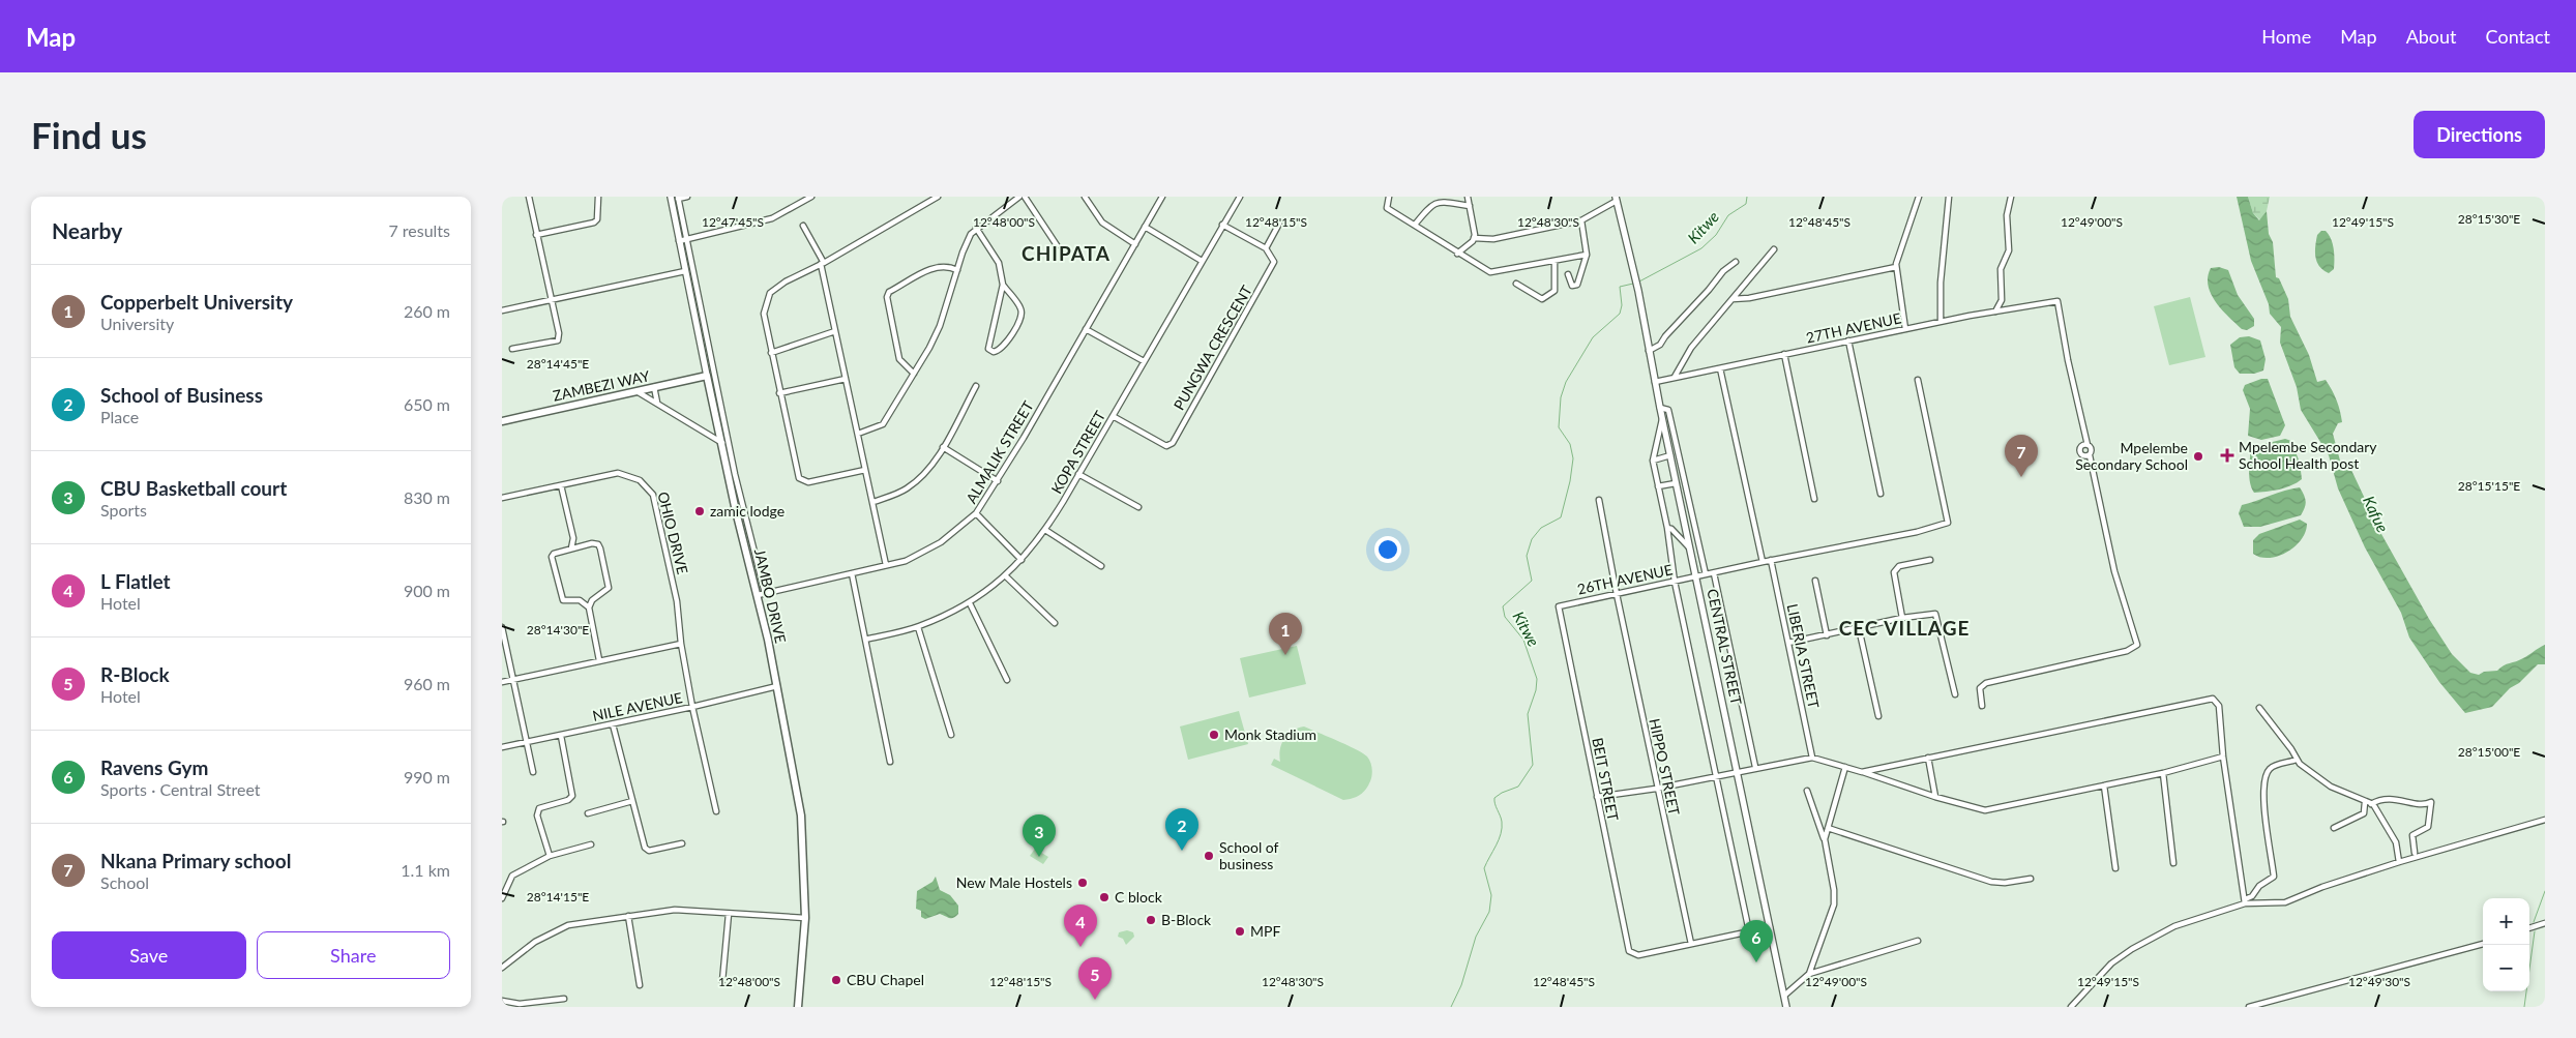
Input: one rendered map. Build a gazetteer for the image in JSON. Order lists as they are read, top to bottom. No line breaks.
{"streets":{"main road":["ZAMBEZI WAY","JAMBO DRIVE"],"street":["27TH AVENUE","PUNGWA CRESCENT","ALMALIK STREET","KOPA STREET","OHIO DRIVE","26TH AVENUE","CENTRAL STREET","LIBERIA STREET","NILE AVENUE","HIPPO STREET","BEIT STREET"]},"crossings":[["27TH AVENUE","CENTRAL STREET"],["PUNGWA CRESCENT","KOPA STREET"],["ZAMBEZI WAY","JAMBO DRIVE"],["ALMALIK STREET","JAMBO DRIVE"],["OHIO DRIVE","NILE AVENUE"],["26TH AVENUE","CENTRAL STREET"],["26TH AVENUE","LIBERIA STREET"],["26TH AVENUE","HIPPO STREET"],["26TH AVENUE","BEIT STREET"],["JAMBO DRIVE","NILE AVENUE"],["HIPPO STREET","BEIT STREET"]],"districts":["CHIPATA","CEC VILLAGE"],"water":["Kitwe","Kafue"],"places":{"health":["Mpelembe Secondary School Health post"],"other":["Mpelembe Secondary School","zamic lodge","Monk Stadium","School of business","New Male Hostels","C block","B-Block","MPF","CBU Chapel"]},"page":{"header":"Map","nav":["Home","Map","About","Contact"],"buttons":["Directions",["Save","Share"]],"title":"Find us","heading":["Nearby","7 results"],"list":[{"mark":"1","name":"Copperbelt University","note":"University","value":"260 m"},{"mark":"2","name":"School of Business","note":"Place","value":"650 m"},{"mark":"3","name":"CBU Basketball court","note":"Sports","value":"830 m"},{"mark":"4","name":"L Flatlet","note":"Hotel","value":"900 m"},{"mark":"5","name":"R-Block","note":"Hotel","value":"960 m"},{"mark":"6","name":"Ravens Gym","note":"Sports · Central Street","value":"990 m"},{"mark":"7","name":"Nkana Primary school","note":"School","value":"1.1 km"}],"pins":["7","1","2","3","4","6","5"],"map_buttons":["+","−"]},"coordinates":["28°15'30\"E","12°47'45\"S","12°48'00\"S","12°48'15\"S","12°48'30\"S","12°48'45\"S","12°49'00\"S","12°49'15\"S","28°14'45\"E","28°15'15\"E","28°14'30\"E","28°15'00\"E","28°14'15\"E","12°49'30\"S"]}
